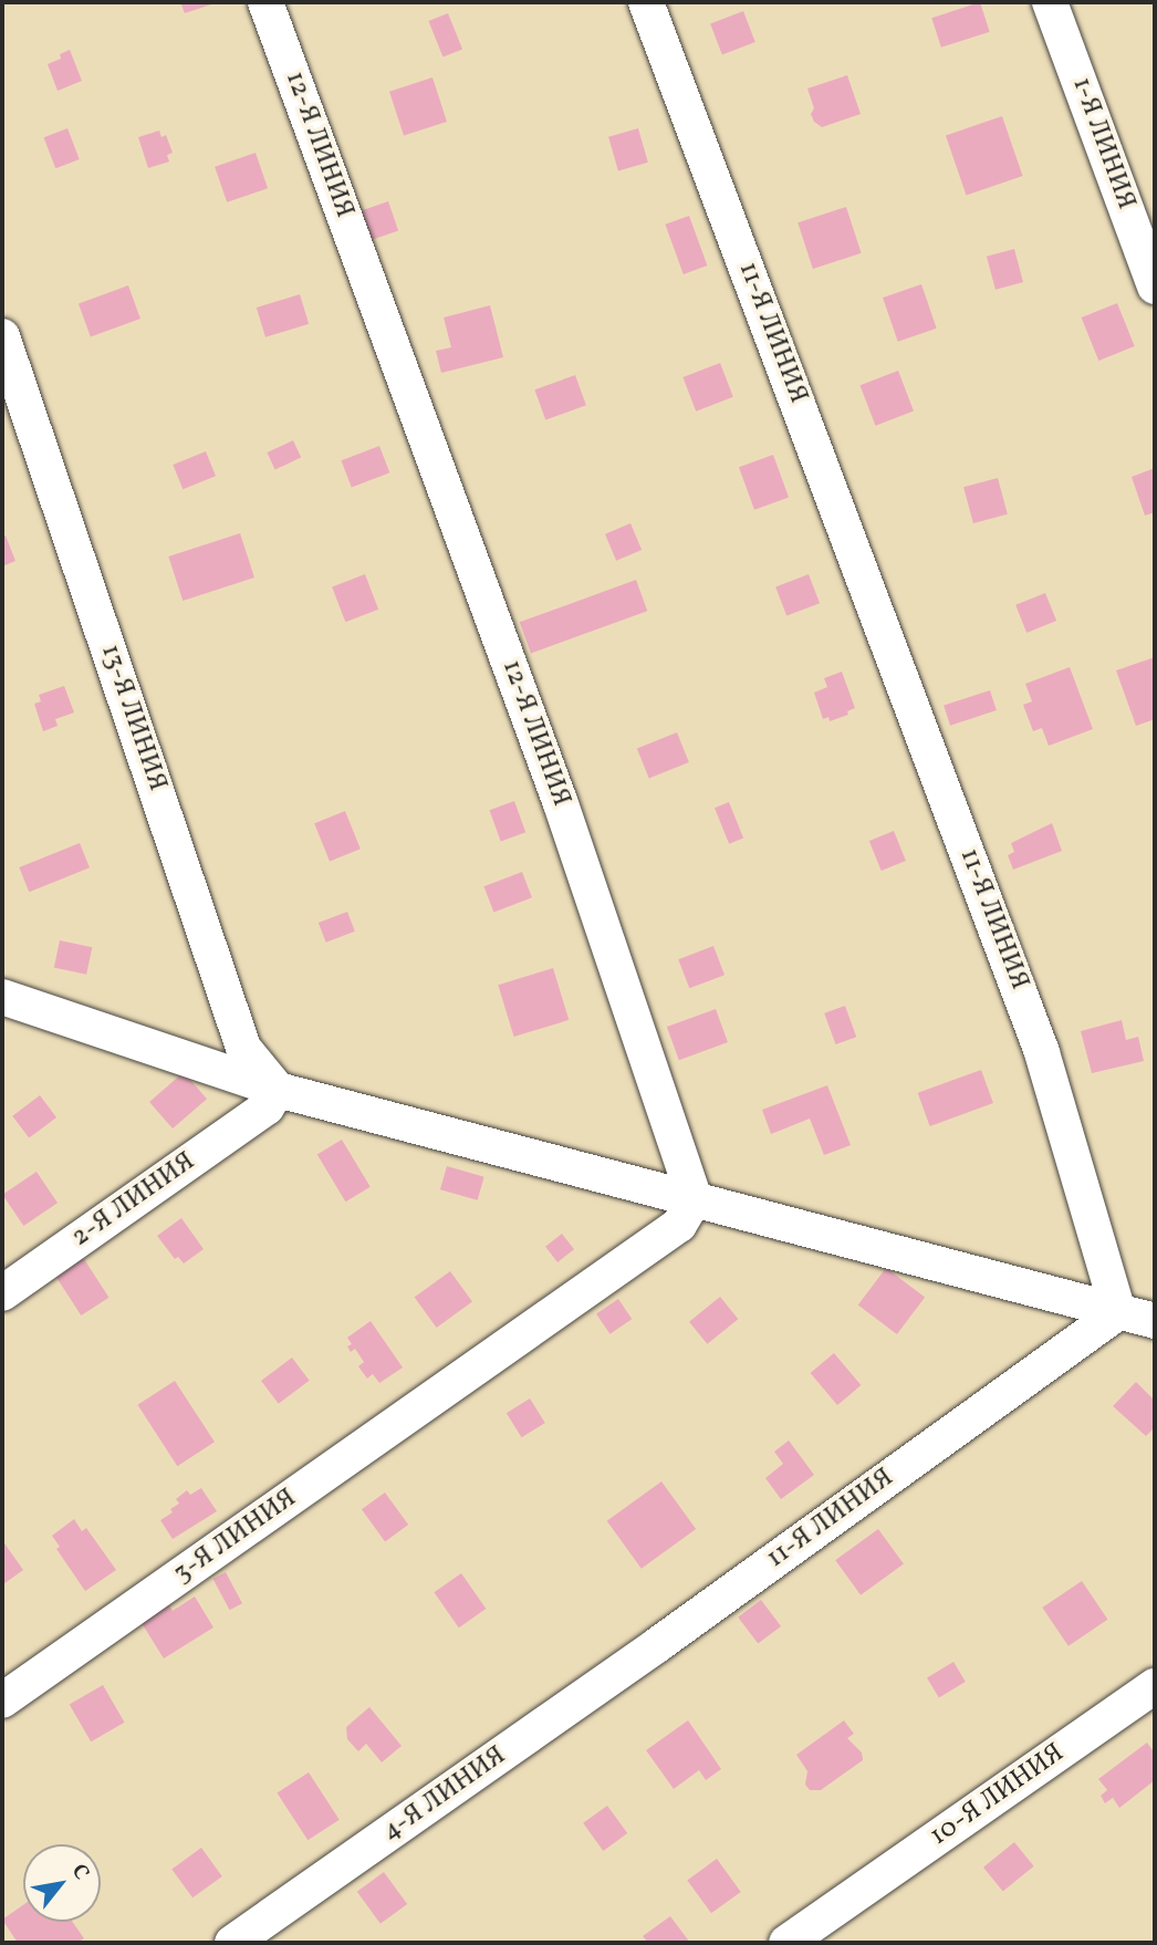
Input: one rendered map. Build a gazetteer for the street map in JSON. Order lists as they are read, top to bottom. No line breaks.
{"streets":{"street":["1-Я ЛИНИЯ","12-Я ЛИНИЯ","11-Я ЛИНИЯ","13-Я ЛИНИЯ","2-Я ЛИНИЯ","3-Я ЛИНИЯ","4-Я ЛИНИЯ","10-Я ЛИНИЯ"]},"crossings":[["12-Я ЛИНИЯ","3-Я ЛИНИЯ"],["11-Я ЛИНИЯ","4-Я ЛИНИЯ"],["13-Я ЛИНИЯ","2-Я ЛИНИЯ"]],"north":"top right"}
